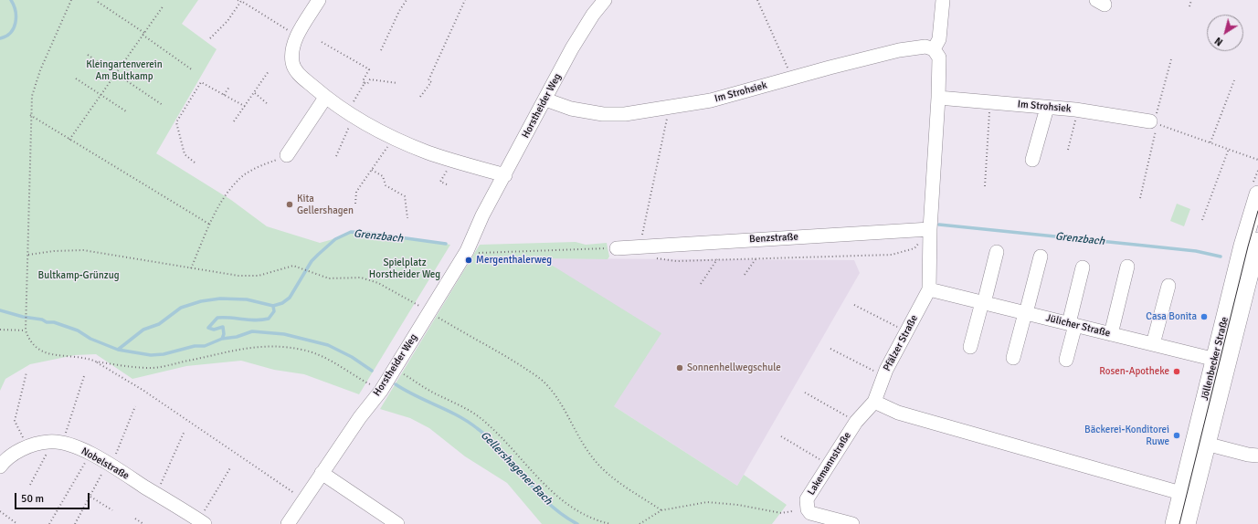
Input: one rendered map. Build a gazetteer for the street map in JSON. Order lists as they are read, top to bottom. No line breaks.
{"streets":{"main road":["Jöllenbecker Straße"],"street":["Im Strohsiek","Horstheider Weg","Benzstraße","Jülicher Straße","Pfälzer Straße","Nobelstraße","Lakemannstraße"]},"crossings":[["Im Strohsiek","Horstheider Weg"],["Im Strohsiek","Pfälzer Straße"],["Benzstraße","Pfälzer Straße"],["Jülicher Straße","Pfälzer Straße"],["Jülicher Straße","Jöllenbecker Straße"],["Pfälzer Straße","Lakemannstraße"]],"water":["Grenzbach","Gellershagener Bach"],"parks":["Kleingartenverein Am Bultkamp","Spielplatz Horstheider Weg","Bultkamp-Grünzug"],"places":["Kita Gellershagen","Mergenthalerweg","Casa Bonita","Sonnenhellwegschule","Rosen-Apotheke","Bäckerei-Konditorei Ruwe"],"scale_bar":"50 m","north":"bottom left"}
